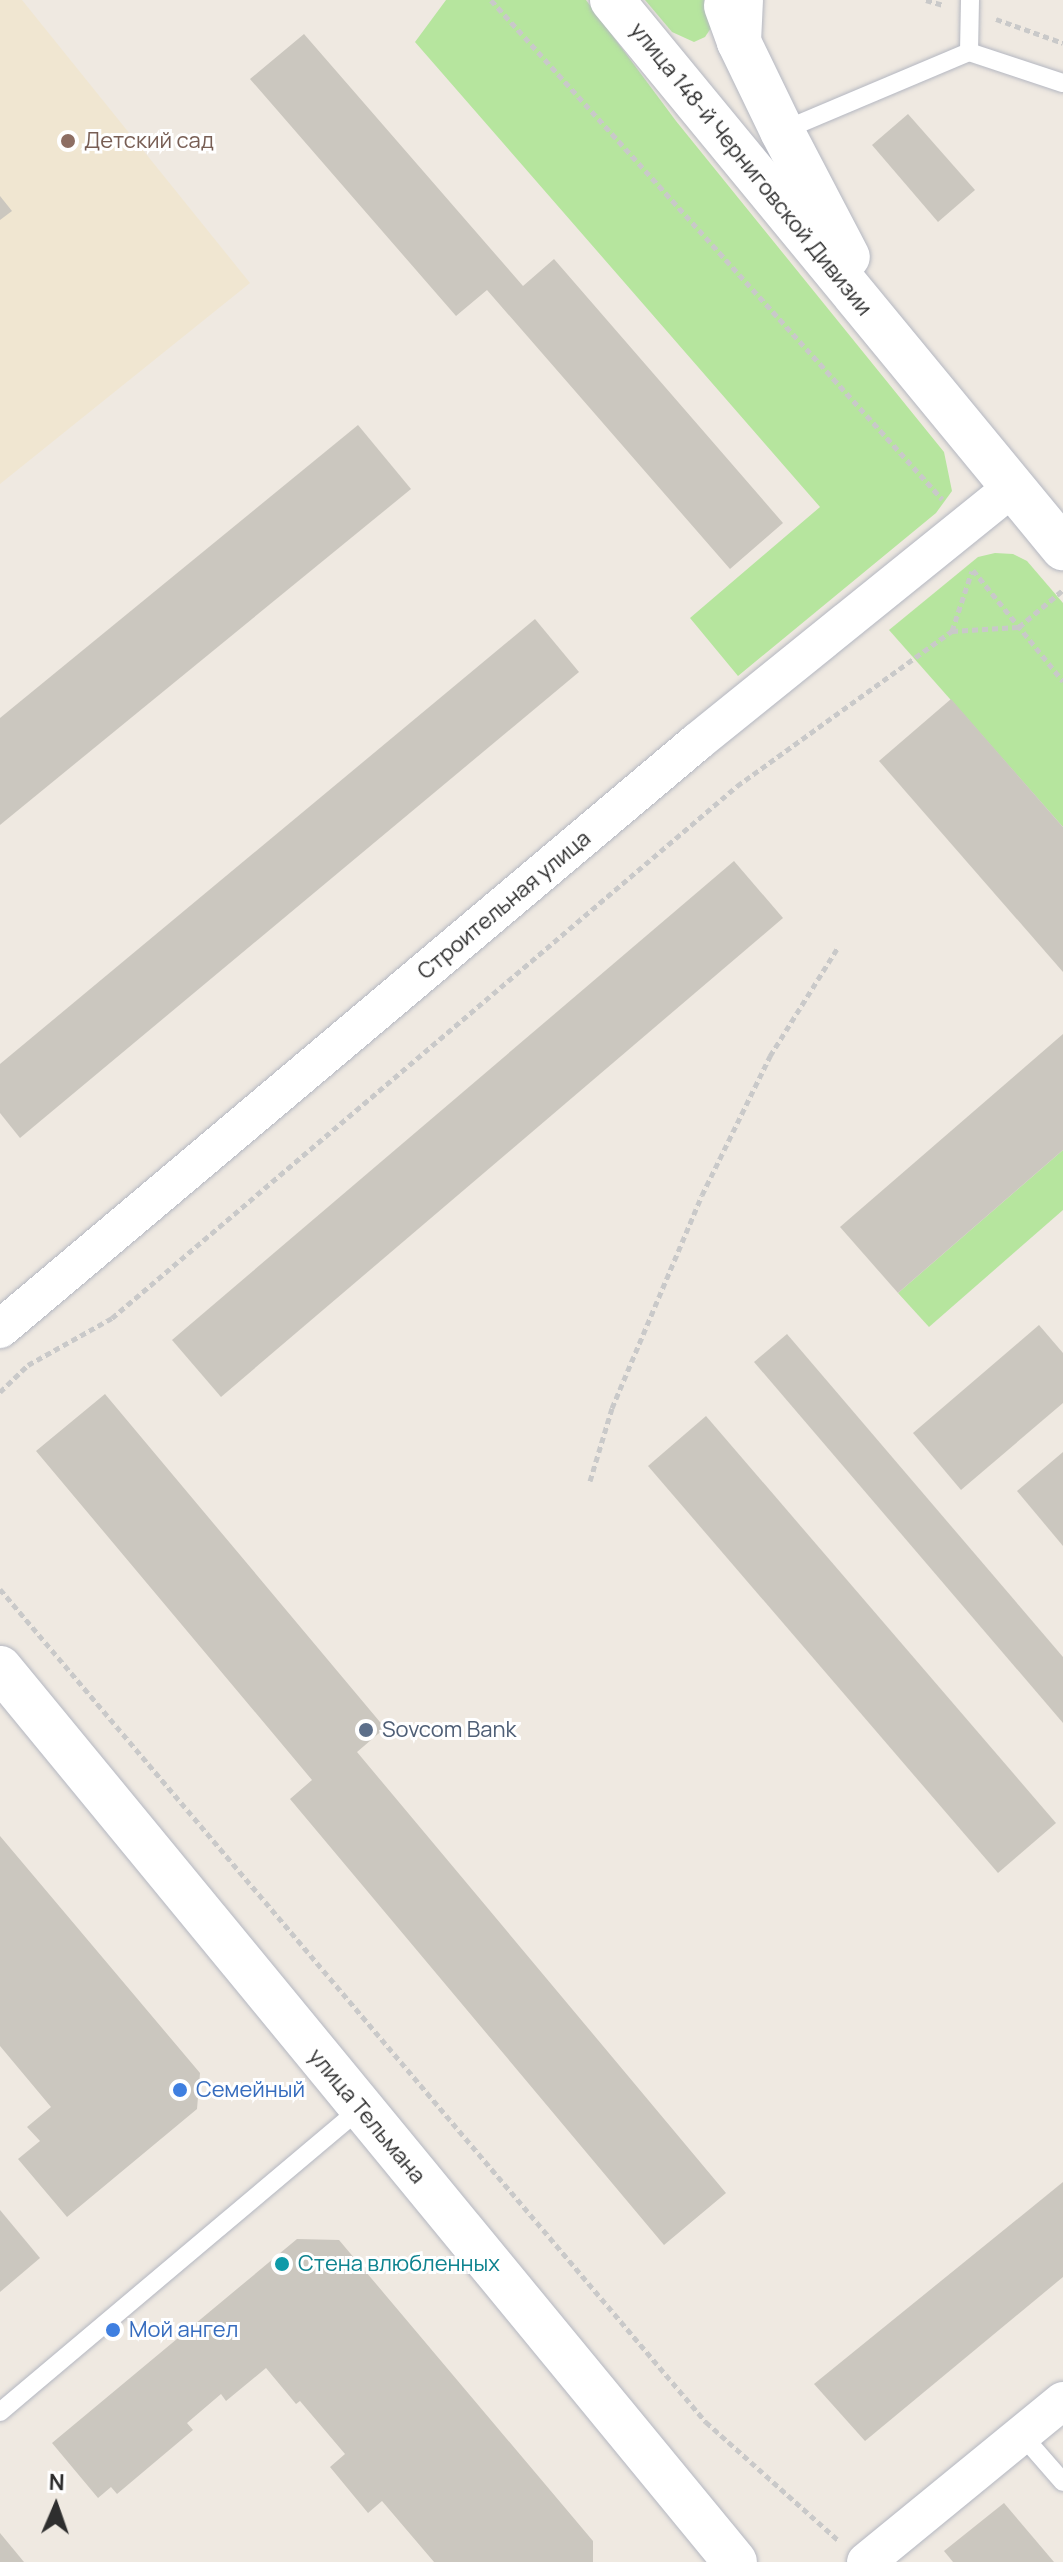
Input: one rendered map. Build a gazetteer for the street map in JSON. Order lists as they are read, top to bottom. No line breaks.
{"streets":{"street":["улица 148-й Черниговской Дивизии","Строительная улица","улица Тельмана"]},"crossings":[["улица 148-й Черниговской Дивизии","Строительная улица"]],"places":["Детский сад","Sovcom Bank","Семейный","Стена влюбленных","Мой ангел"],"north":"top"}
